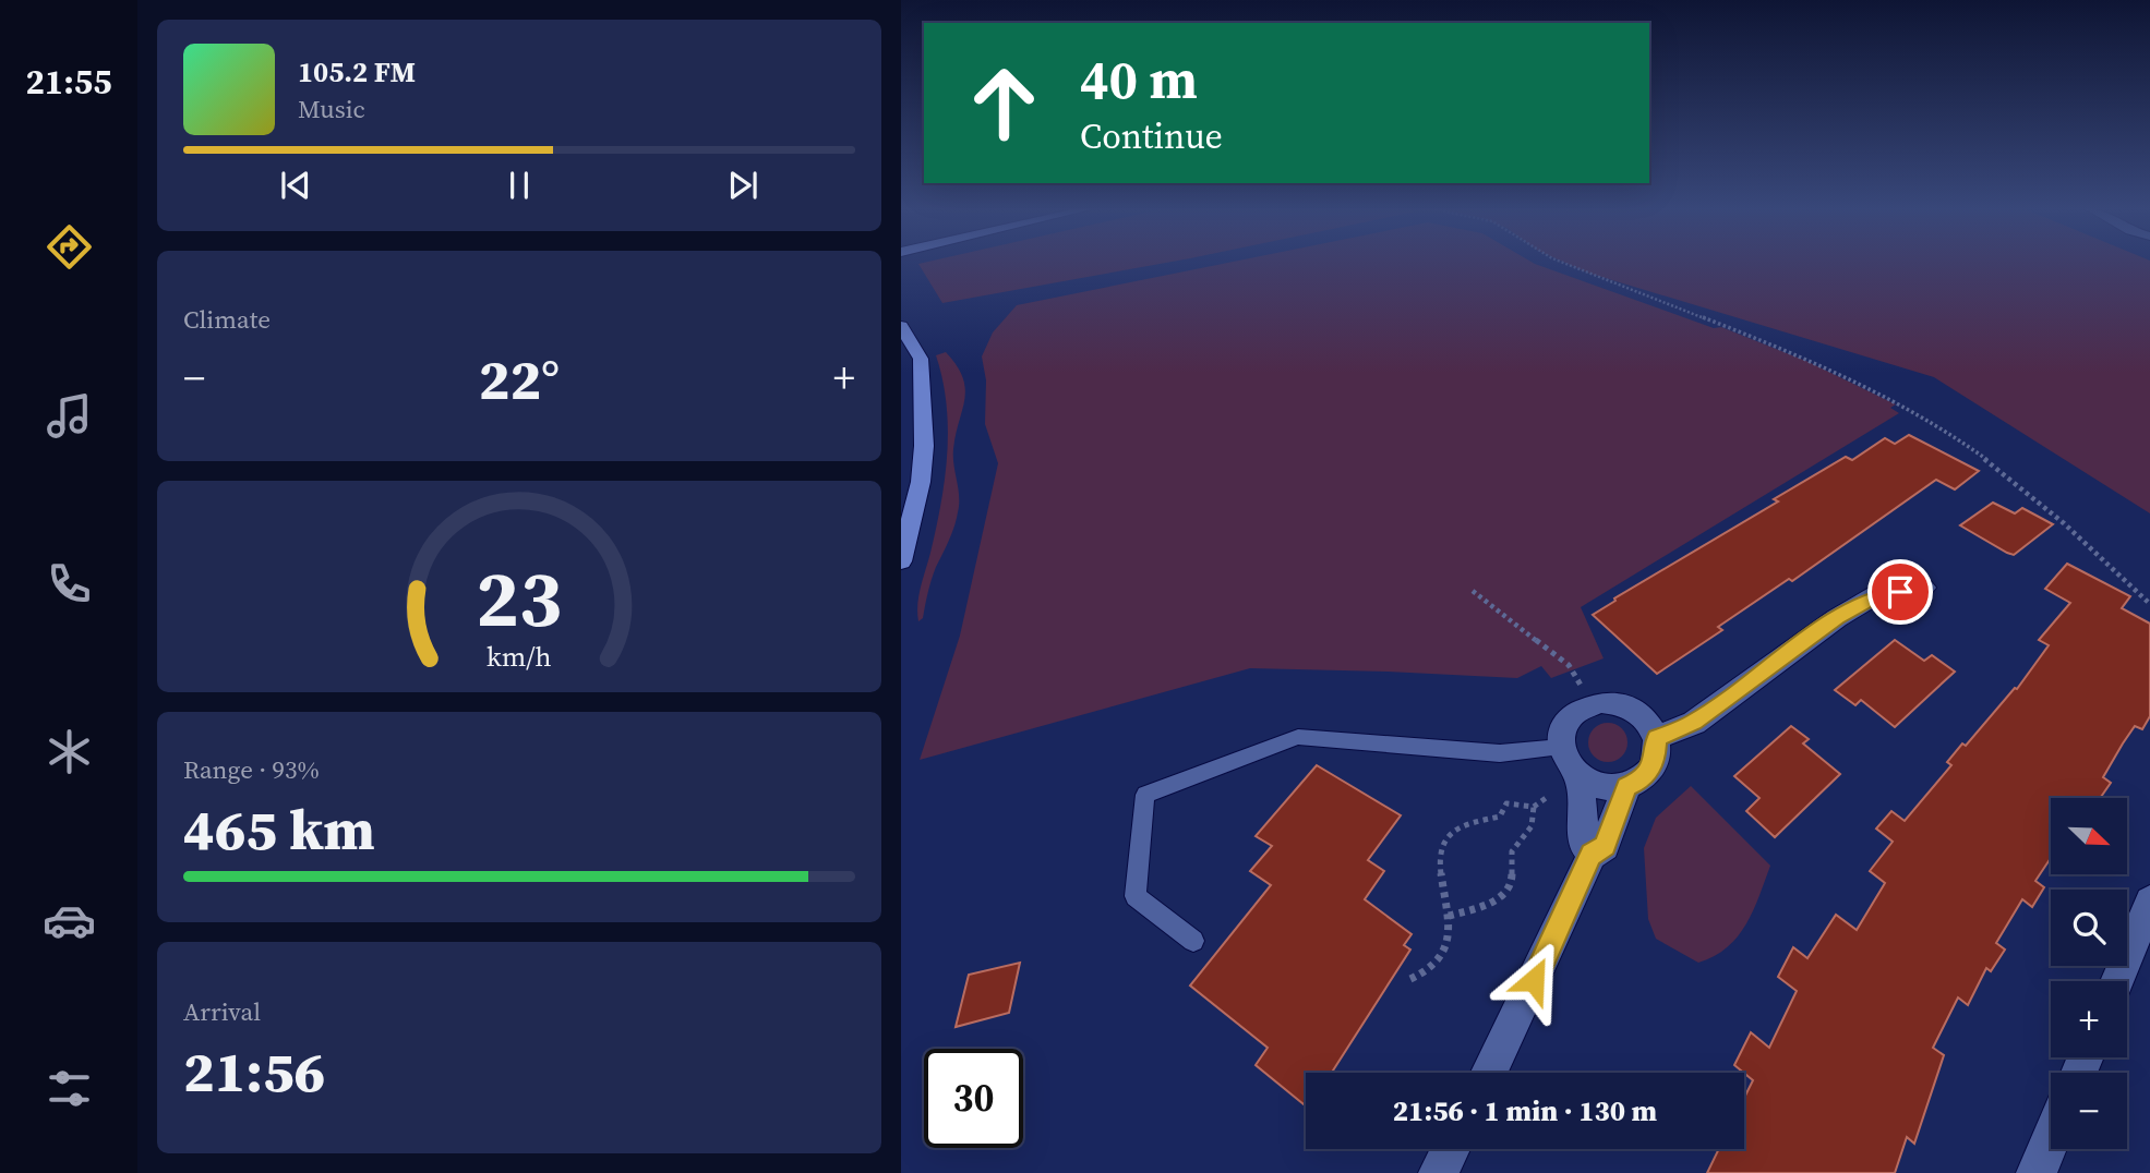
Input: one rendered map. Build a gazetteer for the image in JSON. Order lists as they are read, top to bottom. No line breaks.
{"north":"bottom right","page":{"tabs":"21:55","turn":["40 m","Continue"],"song":["105.2 FM","Music"],"tile":["Climate",["Range · 93%","465 km"],["Arrival","21:56"]],"heat":["−","22°","+"],"map_buttons":["+","−"],"limit":"30","trip":"21:56 · 1 min · 130 m","gauge":["23","km/h"]}}
